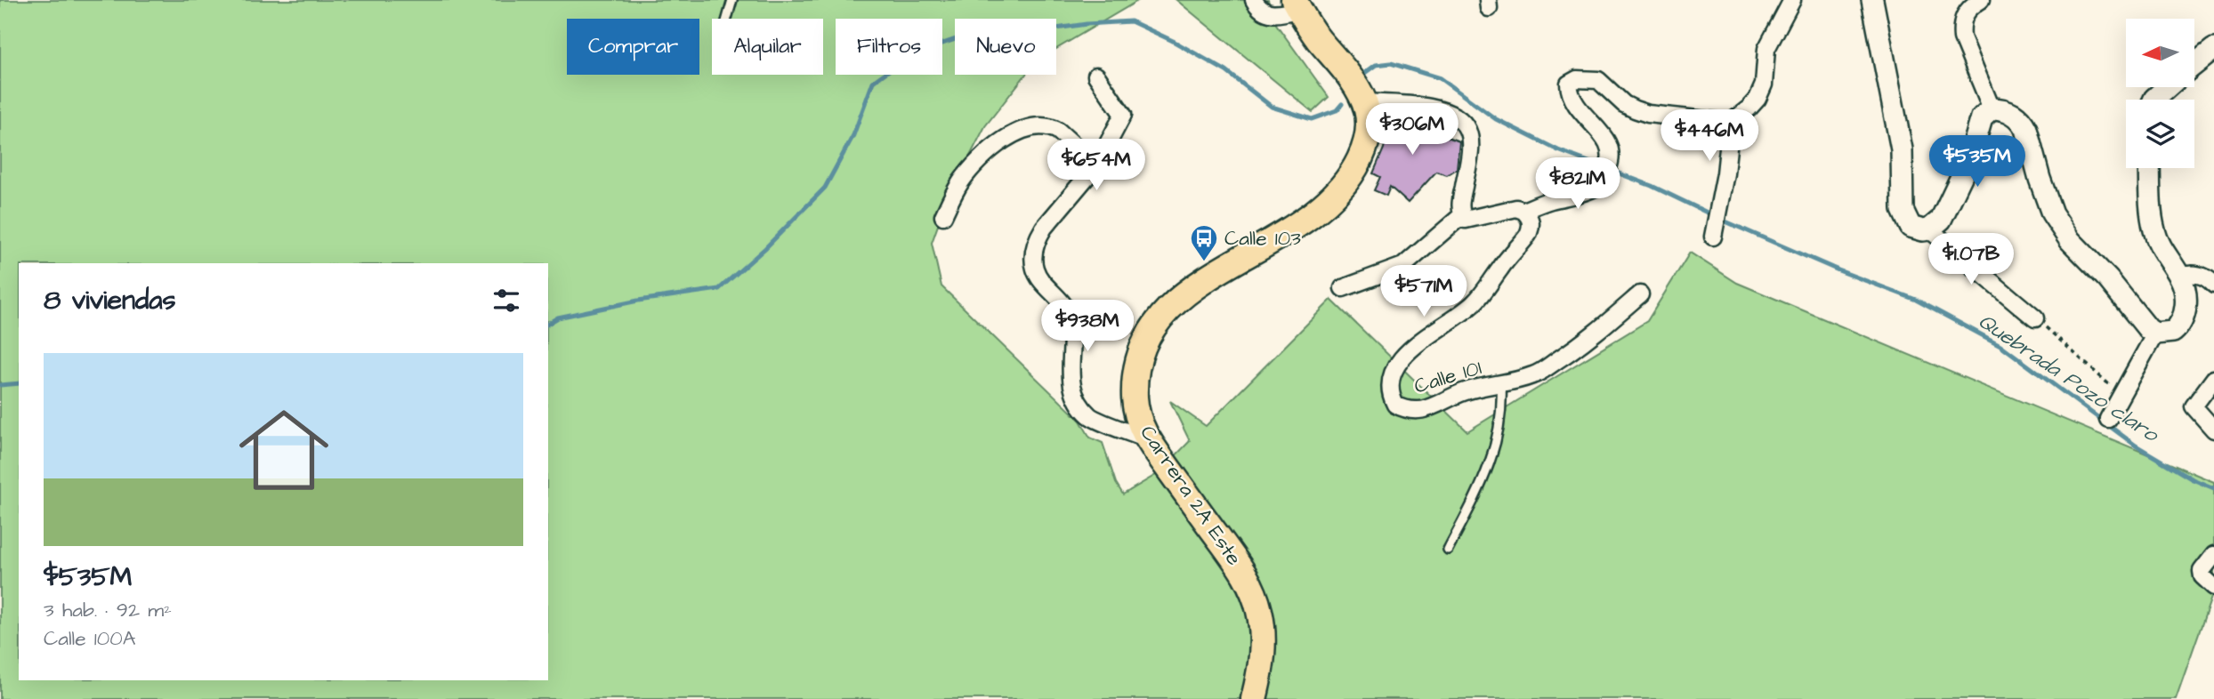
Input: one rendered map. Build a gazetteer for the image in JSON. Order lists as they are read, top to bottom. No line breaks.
{"streets":{"main road":["Carrera 2A Este"],"street":["Calle 101"]},"water":["Quebrada Pozo claro"],"places":{"bus stop":["Calle 103"]},"north":"left","page":{"chip":["Comprar","Alquilar","Filtros","Nuevo"],"price":["$306M","$446M","$535M","$654M","$821M","$1.07B","$571M","$938M"],"heading":"8 viviendas","list":[{"name":"$535M","note":"3 hab. · 92 m² · Calle 100A"}]}}
